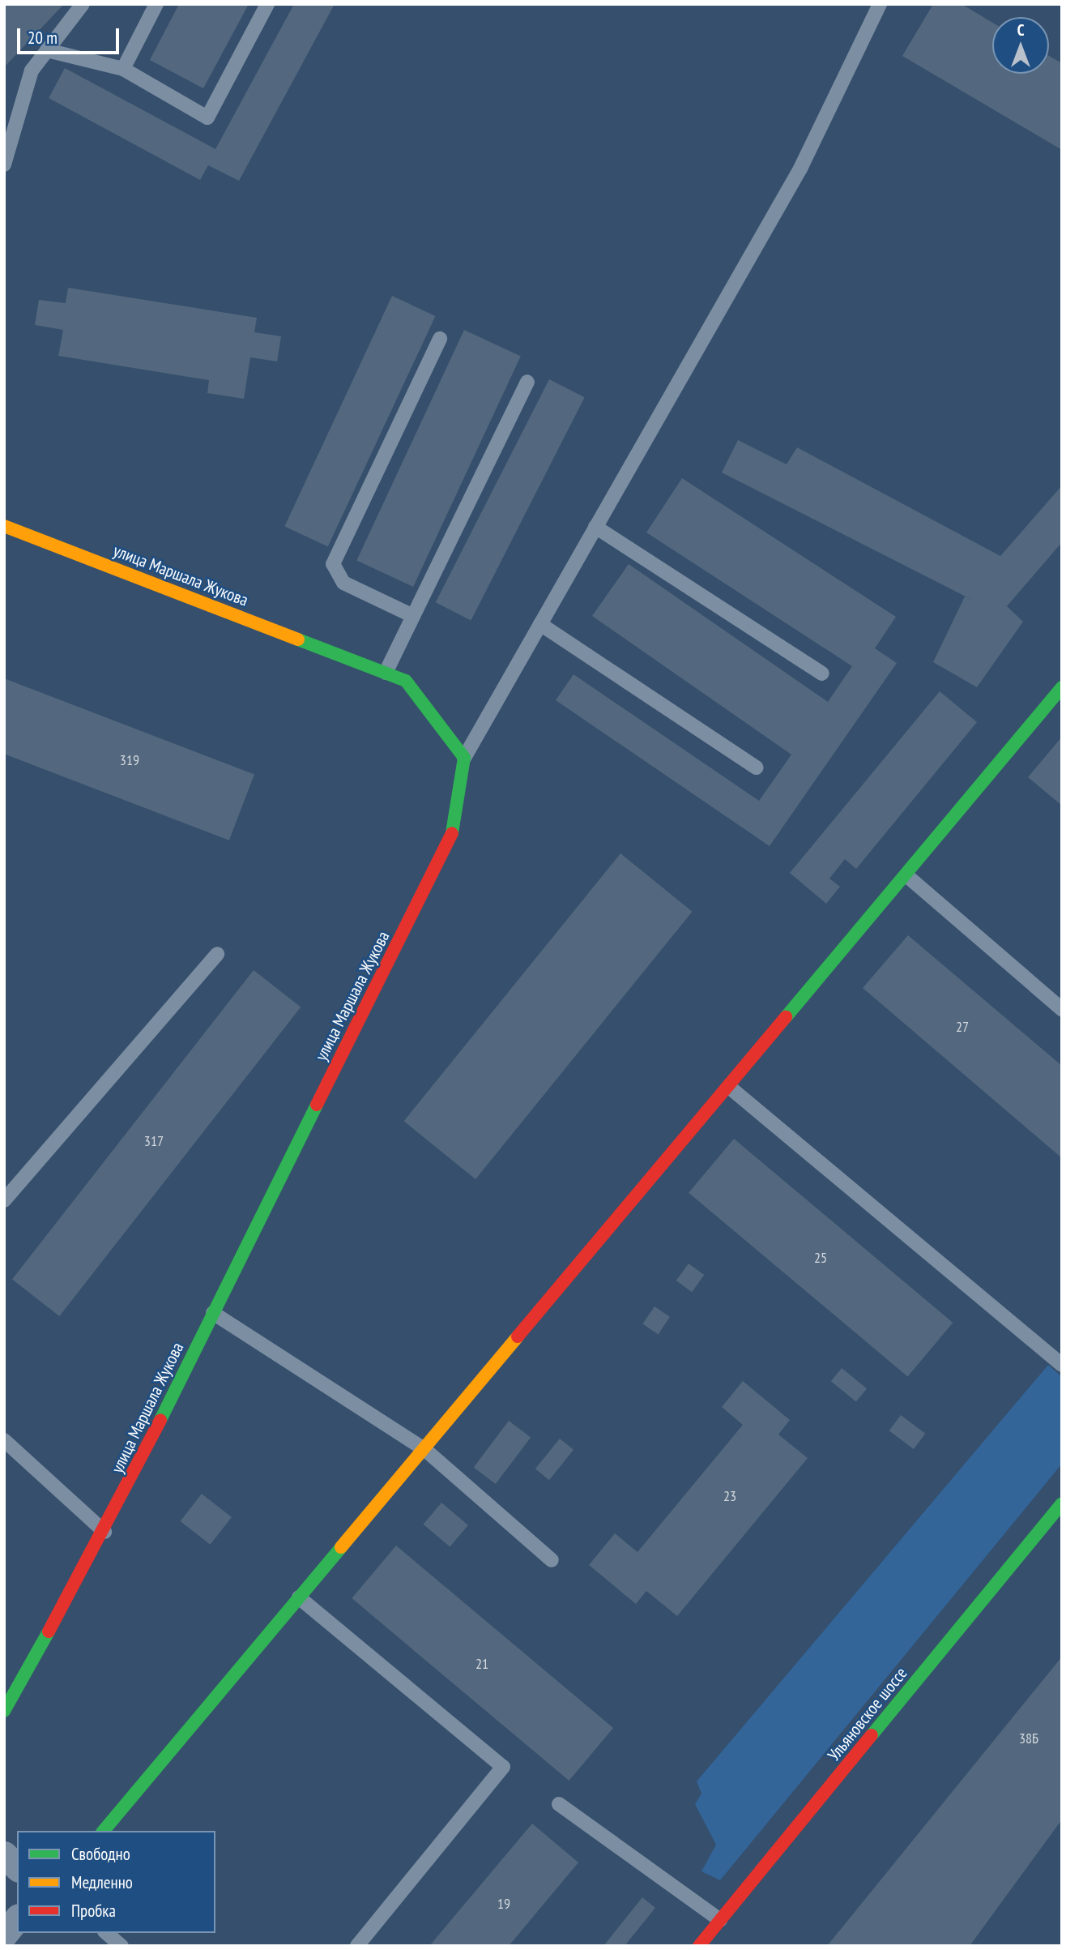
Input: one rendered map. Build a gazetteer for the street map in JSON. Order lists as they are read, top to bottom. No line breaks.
{"streets":{"street":["улица Маршала Жукова","Ульяновское шоссе"]},"house_numbers":["319","27","317","25","23","21","38Б","19"],"legend":["Свободно","Медленно","Пробка"],"scale_bar":"20 m","north":"top"}
